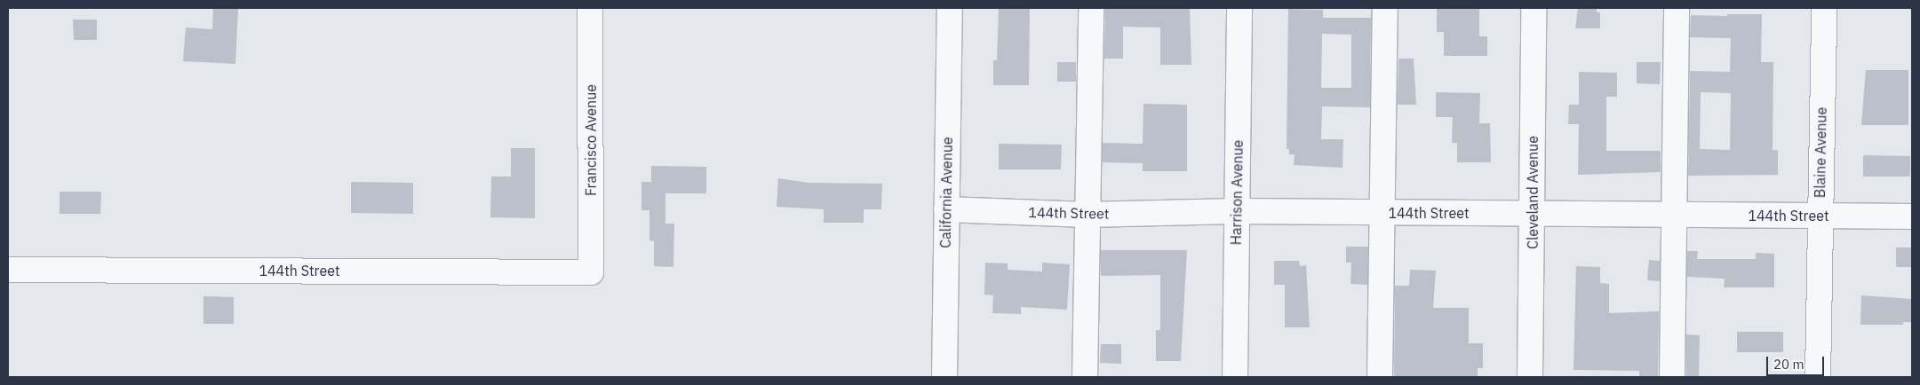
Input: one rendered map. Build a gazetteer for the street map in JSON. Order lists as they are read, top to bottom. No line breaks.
{"streets":{"street":["Francisco Avenue","Blaine Avenue","California Avenue","Harrison Avenue","Cleveland Avenue","144th Street"]},"crossings":[["Francisco Avenue","144th Street"],["Blaine Avenue","144th Street"],["California Avenue","144th Street"],["Harrison Avenue","144th Street"],["Cleveland Avenue","144th Street"]],"scale_bar":"20 m"}
